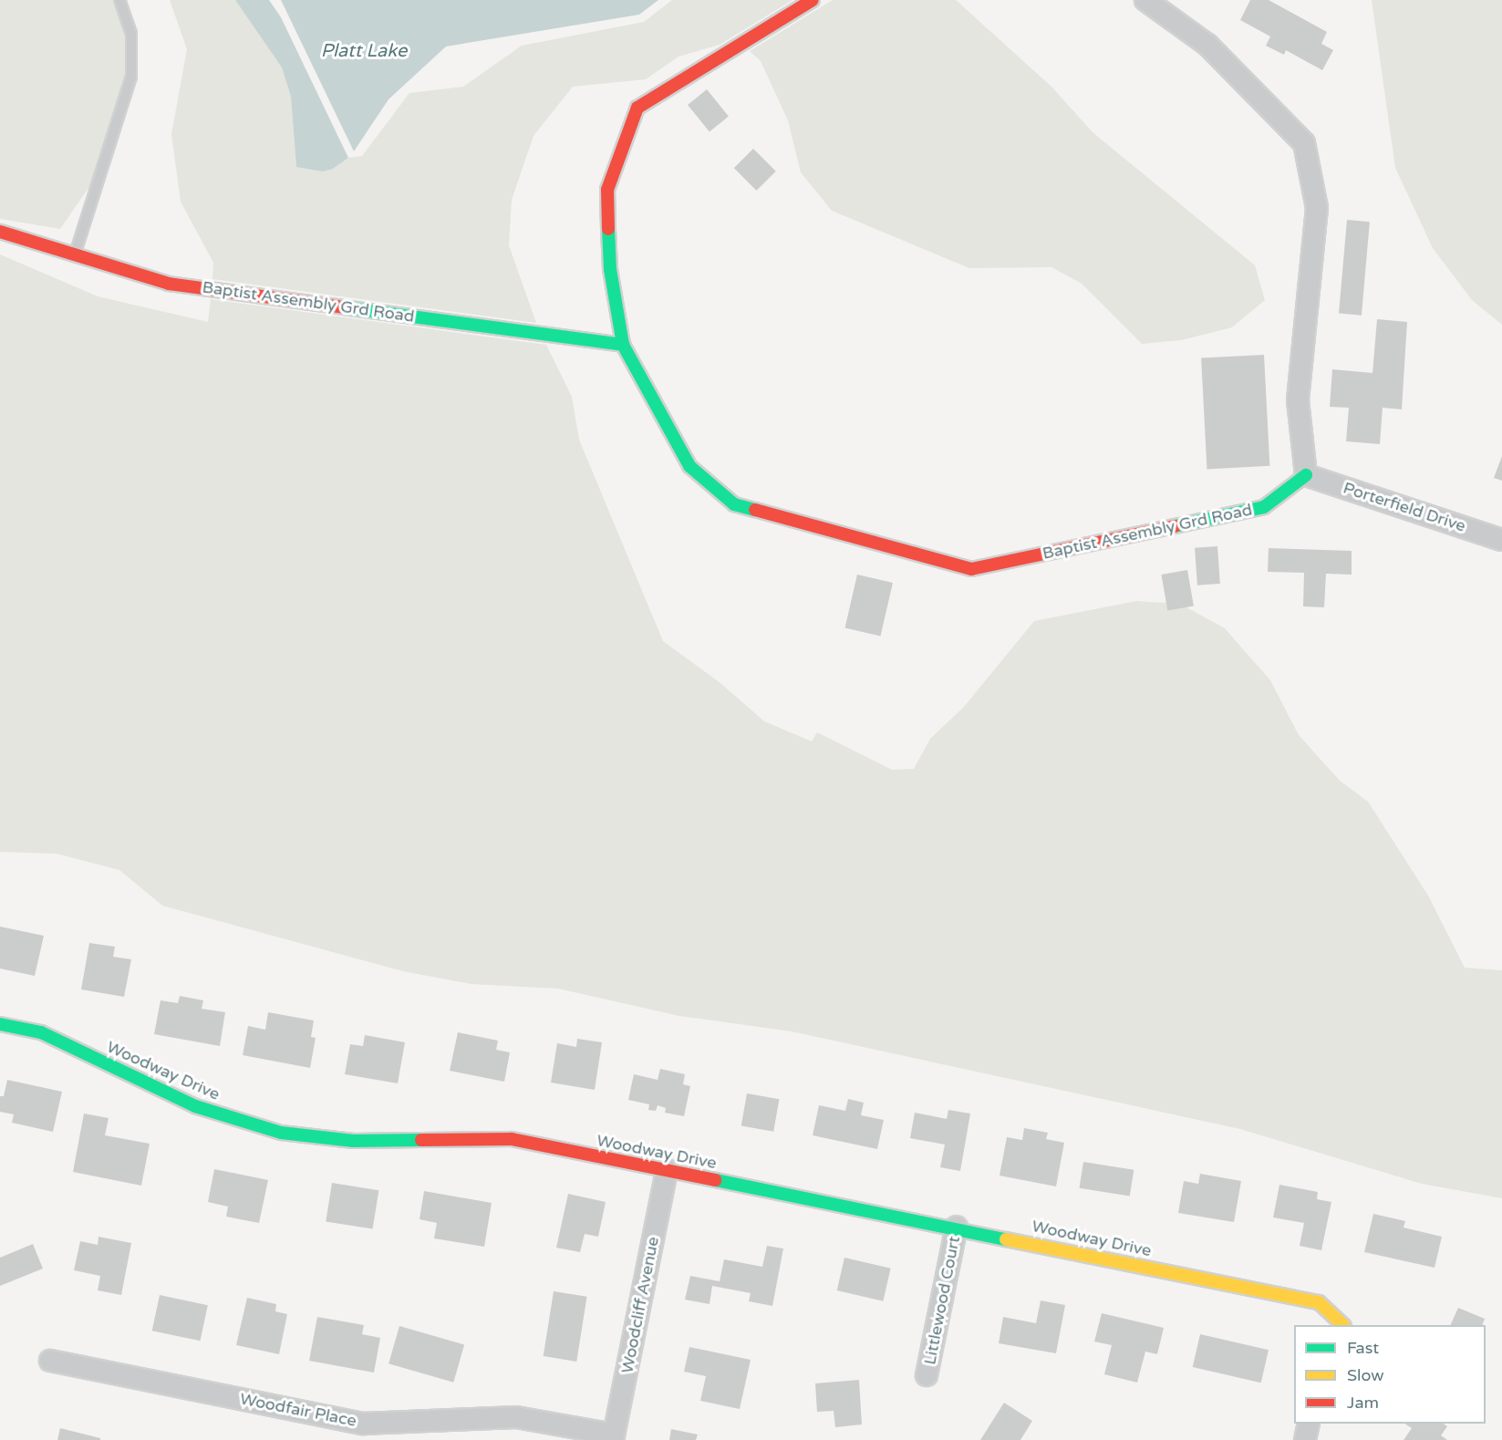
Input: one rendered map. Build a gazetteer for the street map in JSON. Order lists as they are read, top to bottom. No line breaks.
{"streets":{"street":["Baptist Assembly Grd Road","Porterfield Drive","Woodway Drive","Littlewood Court","Woodcliff Avenue","Woodfair Place"]},"crossings":[["Baptist Assembly Grd Road","Porterfield Drive"],["Woodway Drive","Littlewood Court"],["Woodway Drive","Woodcliff Avenue"],["Woodcliff Avenue","Woodfair Place"]],"water":["Platt Lake"],"legend":["Fast","Slow","Jam"]}
